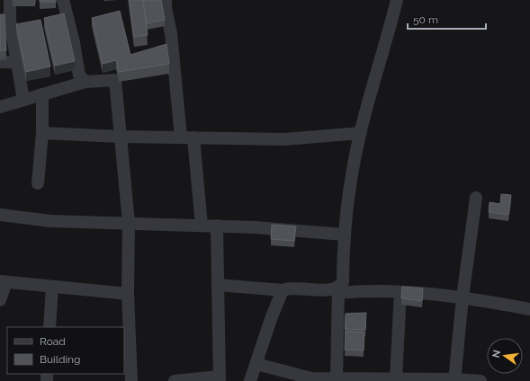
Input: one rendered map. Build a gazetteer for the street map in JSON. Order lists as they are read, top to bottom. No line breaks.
{"legend":["Road","Building"],"scale_bar":"50 m","north":"left"}
